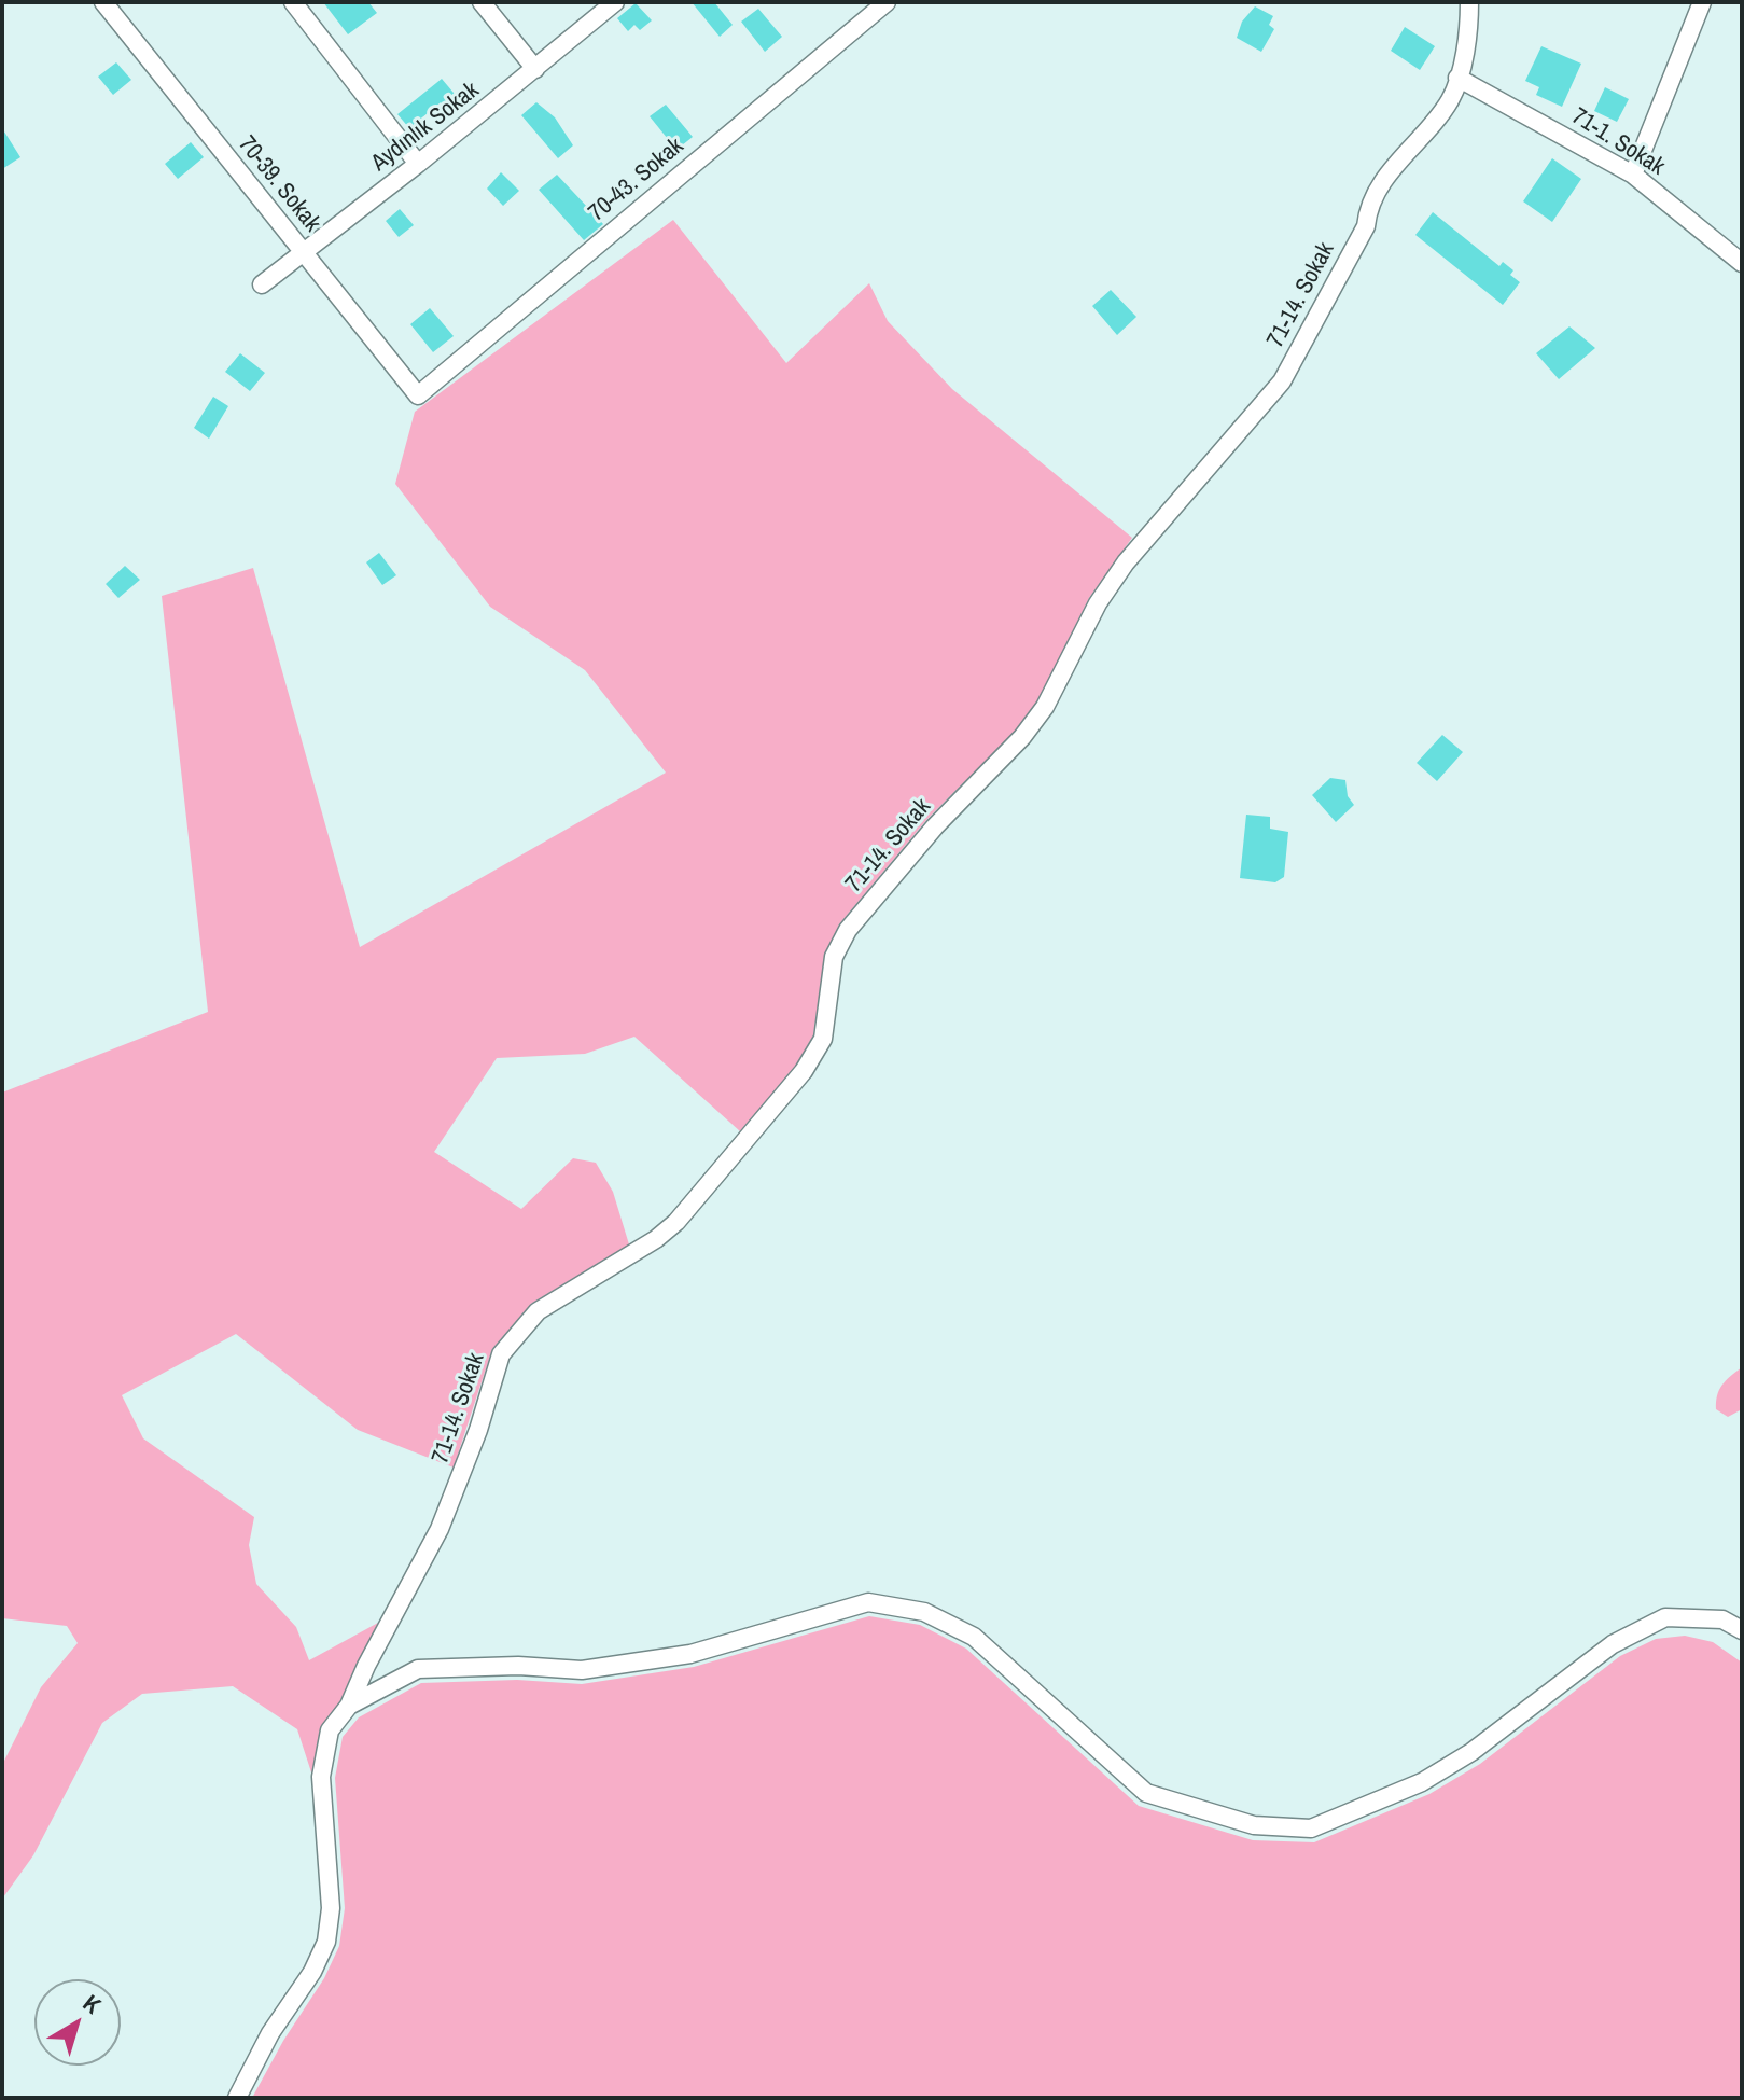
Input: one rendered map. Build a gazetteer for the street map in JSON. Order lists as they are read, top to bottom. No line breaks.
{"streets":{"street":["Aydınlık Sokak","71-1. Sokak","70-43. Sokak","70-39. Sokak","71-14. Sokak"]},"crossings":[["Aydınlık Sokak","70-39. Sokak"],["71-1. Sokak","71-14. Sokak"],["70-43. Sokak","70-39. Sokak"]],"north":"top right"}
